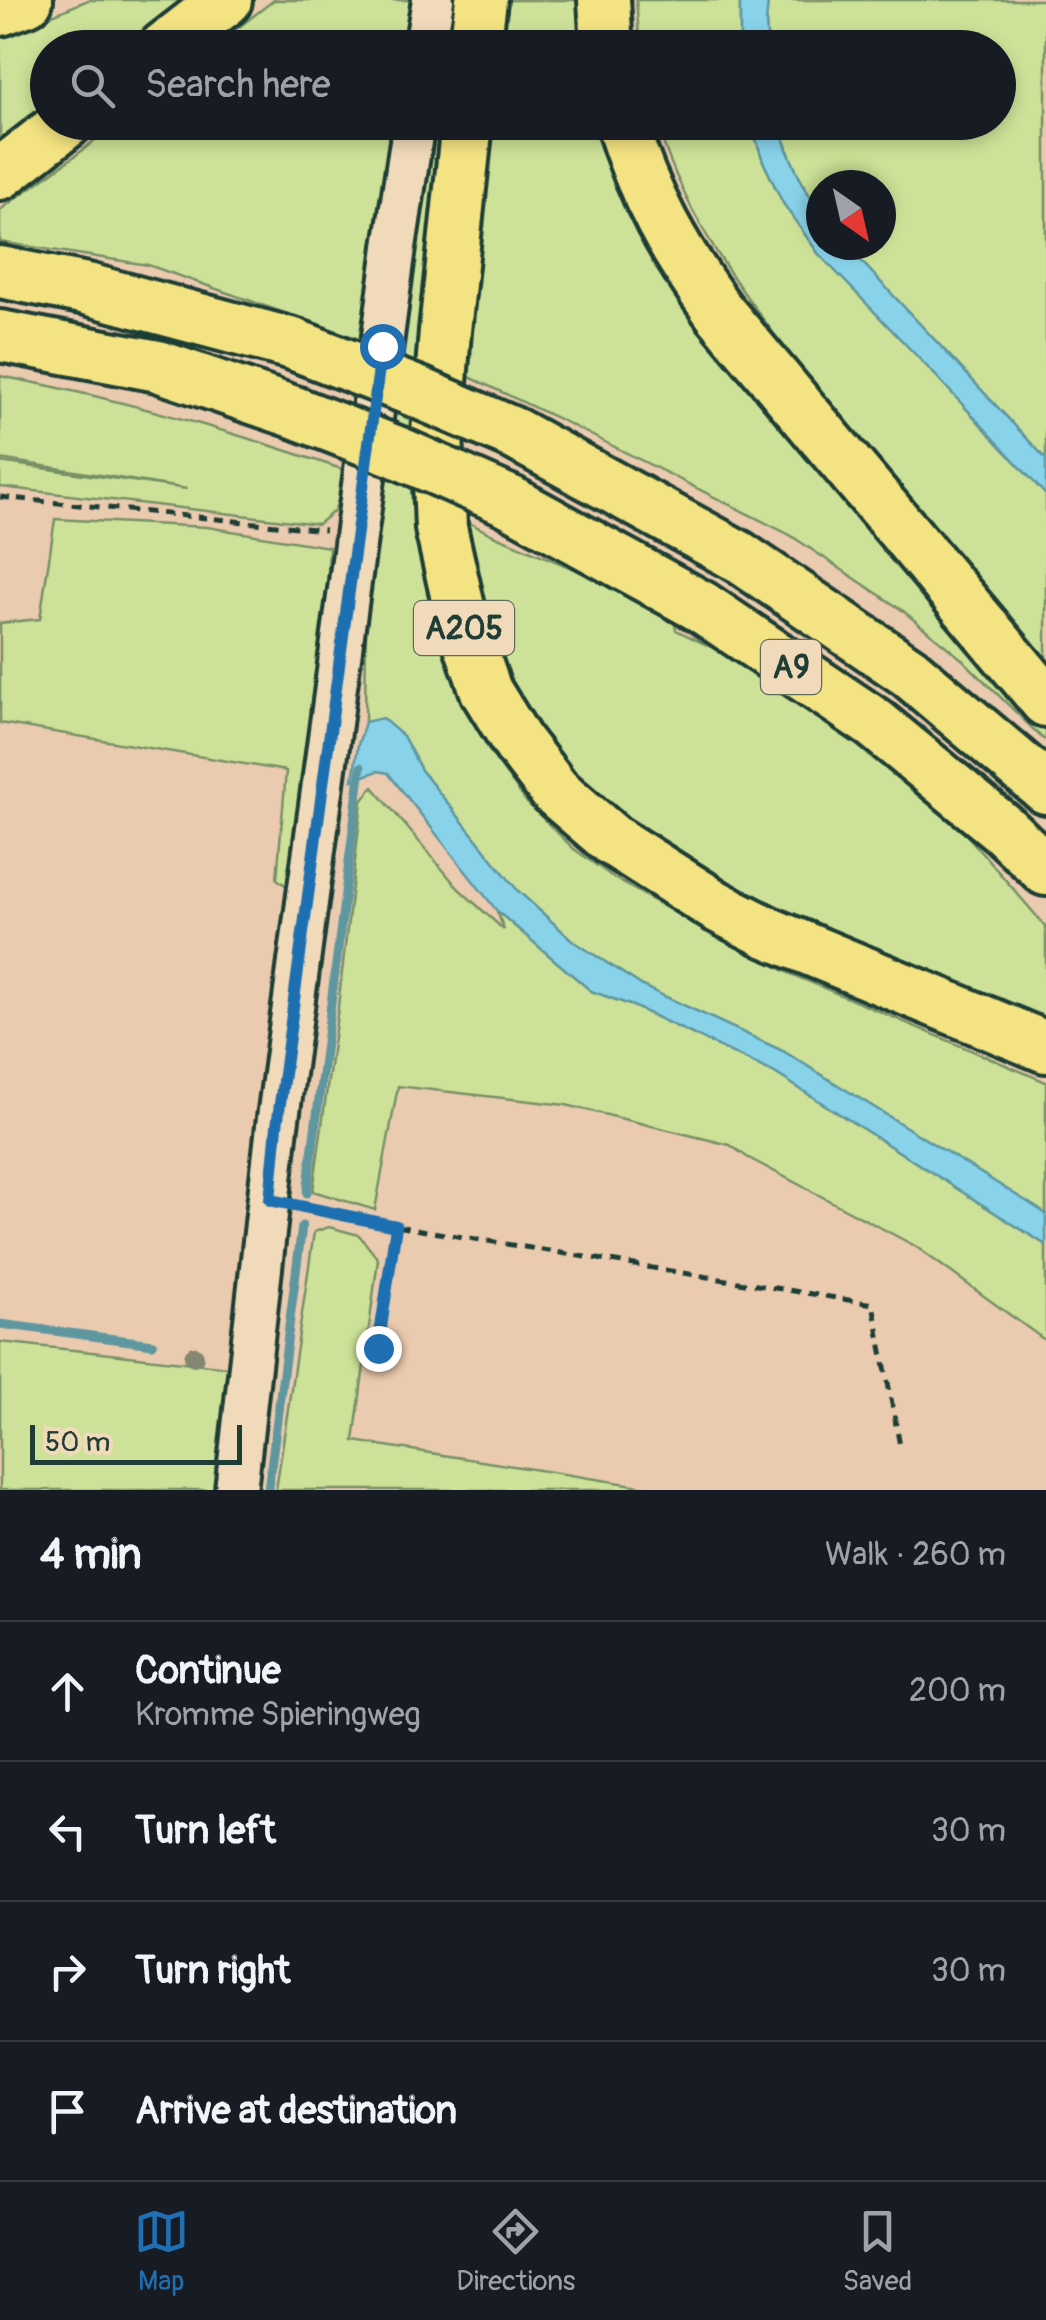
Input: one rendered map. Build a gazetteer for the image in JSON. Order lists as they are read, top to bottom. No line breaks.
{"streets":{"highway":["A205","A9"]},"scale_bar":"50 m","north":"bottom right","page":{"search":"Search here","scale":"50 m","heading":["4 min","Walk · 260 m"],"list":[["Continue","Kromme Spieringweg","200 m"],["Turn left","30 m"],["Turn right","30 m"],"Arrive at destination"],"nav":["Map","Directions","Saved"]}}
